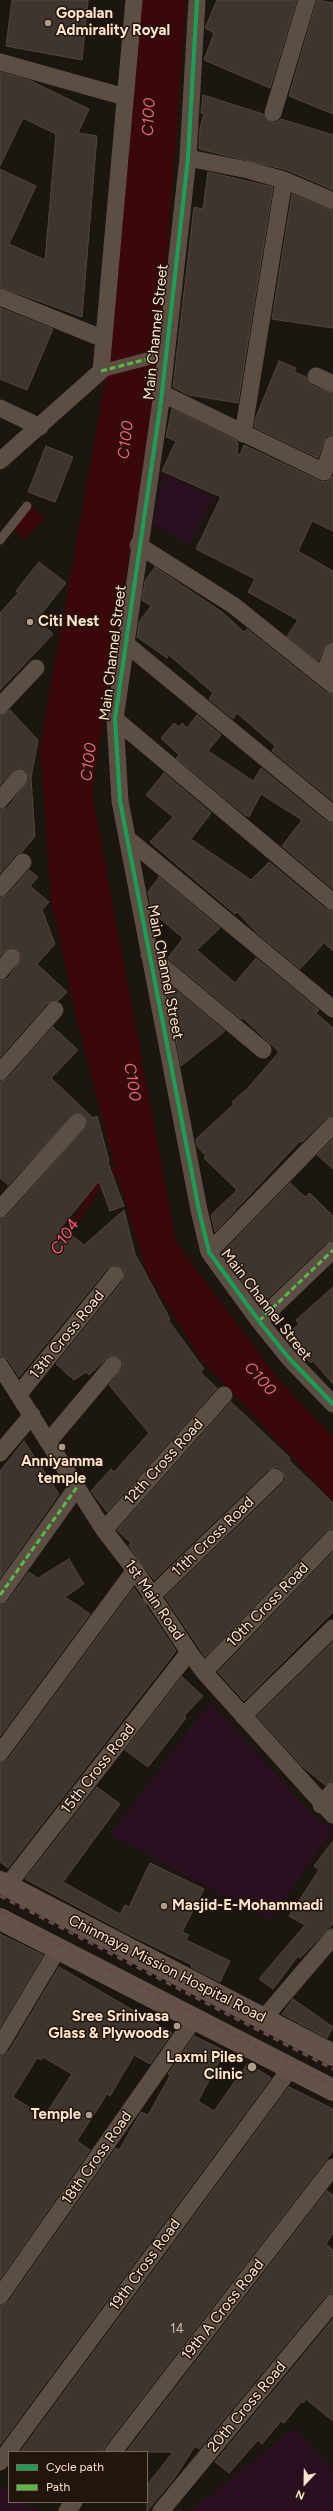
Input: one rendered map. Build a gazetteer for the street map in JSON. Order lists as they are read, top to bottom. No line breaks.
{"streets":{"main road":["Chinmaya Mission Hospital Road"],"street":["Main Channel Street","13th Cross Road","12th Cross Road","11th Cross Road","1st Main Road","10th Cross Road","15th Cross Road","18th Cross Road","19th Cross Road","19th A Cross Road","20th Cross Road"]},"crossings":[["13th Cross Road","1st Main Road"],["12th Cross Road","1st Main Road"],["11th Cross Road","1st Main Road"],["1st Main Road","10th Cross Road"],["1st Main Road","15th Cross Road"],["15th Cross Road","Chinmaya Mission Hospital Road"],["Chinmaya Mission Hospital Road","18th Cross Road"],["Chinmaya Mission Hospital Road","19th Cross Road"]],"water":["C100","C104"],"places":["Gopalan Admirality Royal","Citi Nest","Anniyamma temple","Masjid-E-Mohammadi","Sree Srinivasa Glass & Plywoods","Laxmi Piles Clinic","Temple"],"house_numbers":["14"],"legend":["Cycle path","Path"],"north":"bottom"}
